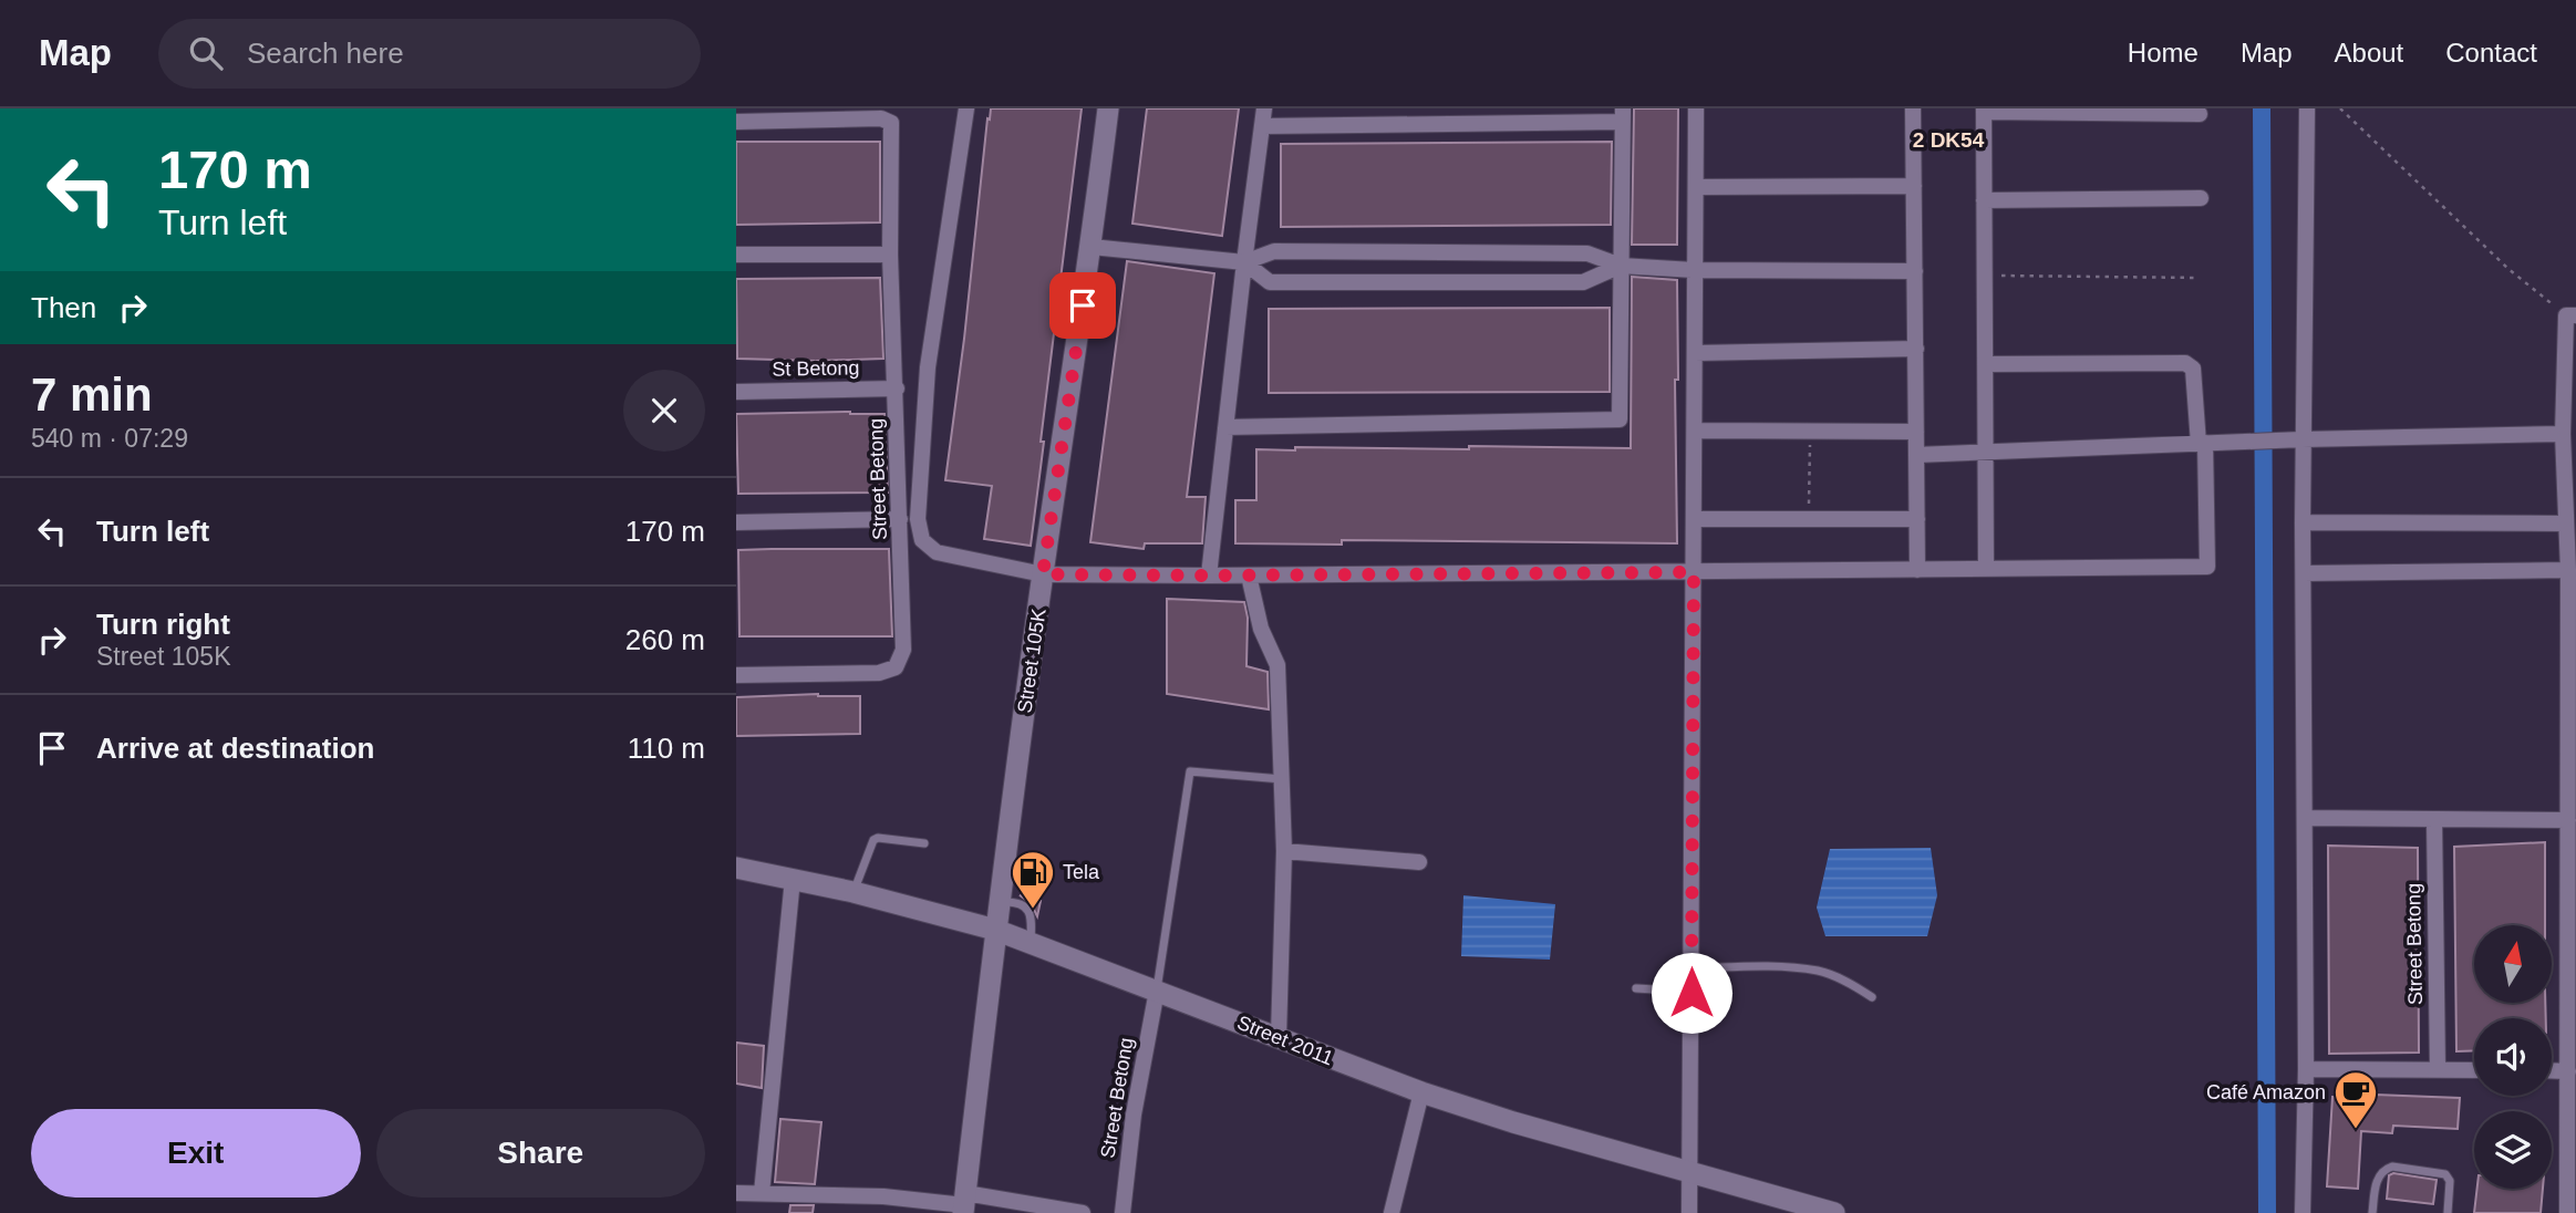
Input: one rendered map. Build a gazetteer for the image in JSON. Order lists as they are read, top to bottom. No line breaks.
{"streets":{"main road":["Street 105K","Street 2011"],"street":["St Betong","Street Betong"]},"crossings":[["St Betong","Street Betong"],["Street Betong","Street 2011"],["Street 105K","Street 2011"]],"districts":["2 DK54"],"places":{"fuel station":["Tela"],"cafe":["Café Amazon"]},"north":"top","page":{"header":"Map","search":"Search here","nav":["Home","Map","About","Contact"],"turn":["170 m","Turn left"],"then":"Then","heading":["7 min","540 m · 07:29"],"list":[{"name":"Turn left","value":"170 m"},{"name":"Turn right","note":"Street 105K","value":"260 m"},{"name":"Arrive at destination","value":"110 m"}],"buttons":["Exit","Share"]}}
